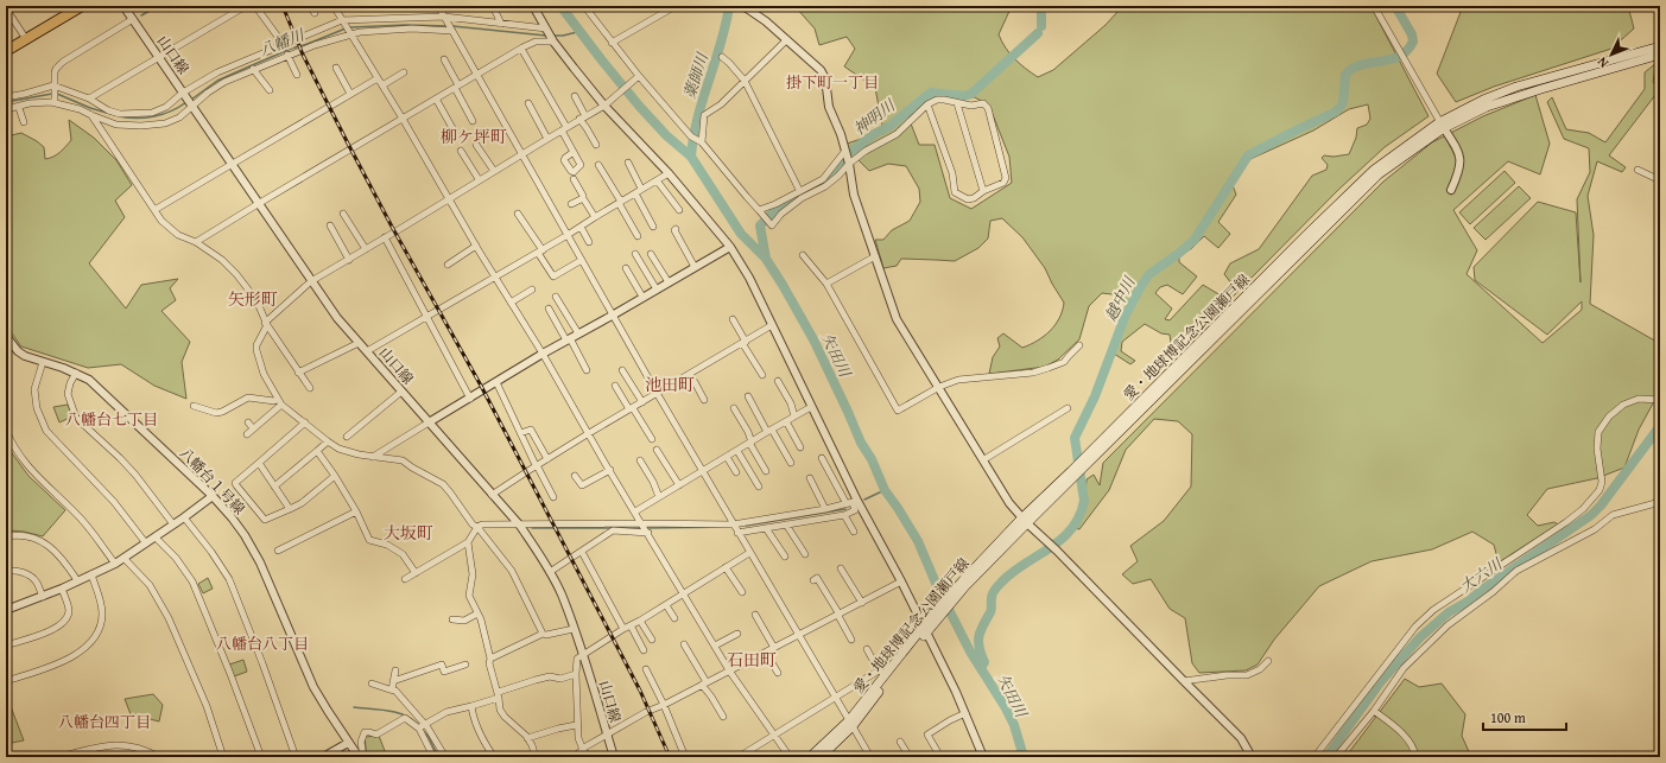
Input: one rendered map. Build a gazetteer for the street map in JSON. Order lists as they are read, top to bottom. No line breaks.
{"streets":{"main road":["愛・地球博記念公園瀬戸線"],"street":["山口線","八幡台１号線"]},"districts":["掛下町一丁目","柳ケ坪町","矢形町","池田町","八幡台七丁目","大坂町","八幡台八丁目","石田町","八幡台四丁目"],"water":["八幡川","薬師川","神明川","越中川","矢田川","大六川"],"scale_bar":"100 m","north":"bottom left"}
